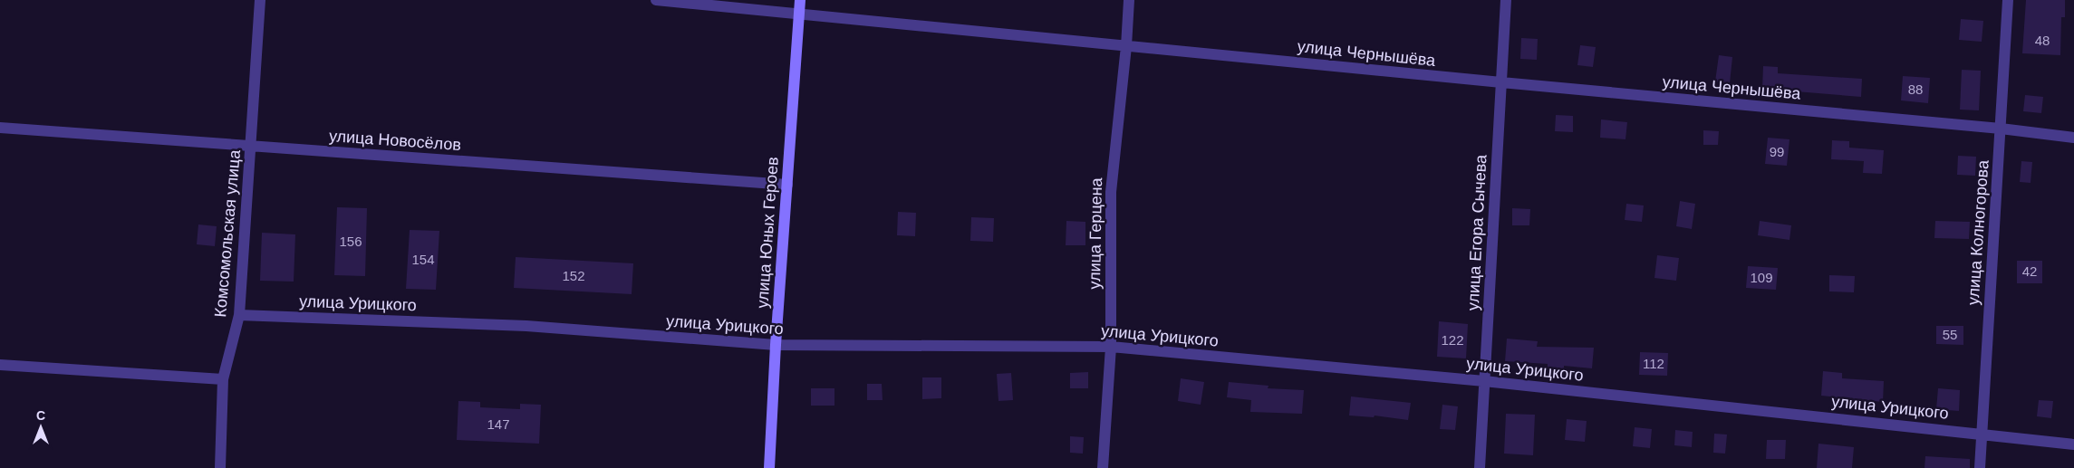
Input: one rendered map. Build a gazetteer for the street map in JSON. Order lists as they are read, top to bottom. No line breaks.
{"streets":{"street":["улица Чернышёва","улица Новосёлов","улица Юных Героев","улица Егора Сычева","улица Колногорова","Комсомольская улица","улица Герцена","улица Урицкого"]},"crossings":[["улица Чернышёва","улица Юных Героев"],["улица Чернышёва","улица Егора Сычева"],["улица Чернышёва","улица Колногорова"],["улица Чернышёва","улица Герцена"],["улица Новосёлов","улица Юных Героев"],["улица Новосёлов","Комсомольская улица"],["улица Юных Героев","улица Урицкого"],["улица Егора Сычева","улица Урицкого"],["улица Колногорова","улица Урицкого"],["Комсомольская улица","улица Урицкого"],["улица Герцена","улица Урицкого"]],"house_numbers":["48","88","99","156","154","42","152","109","55","122","112","147"],"north":"top"}
